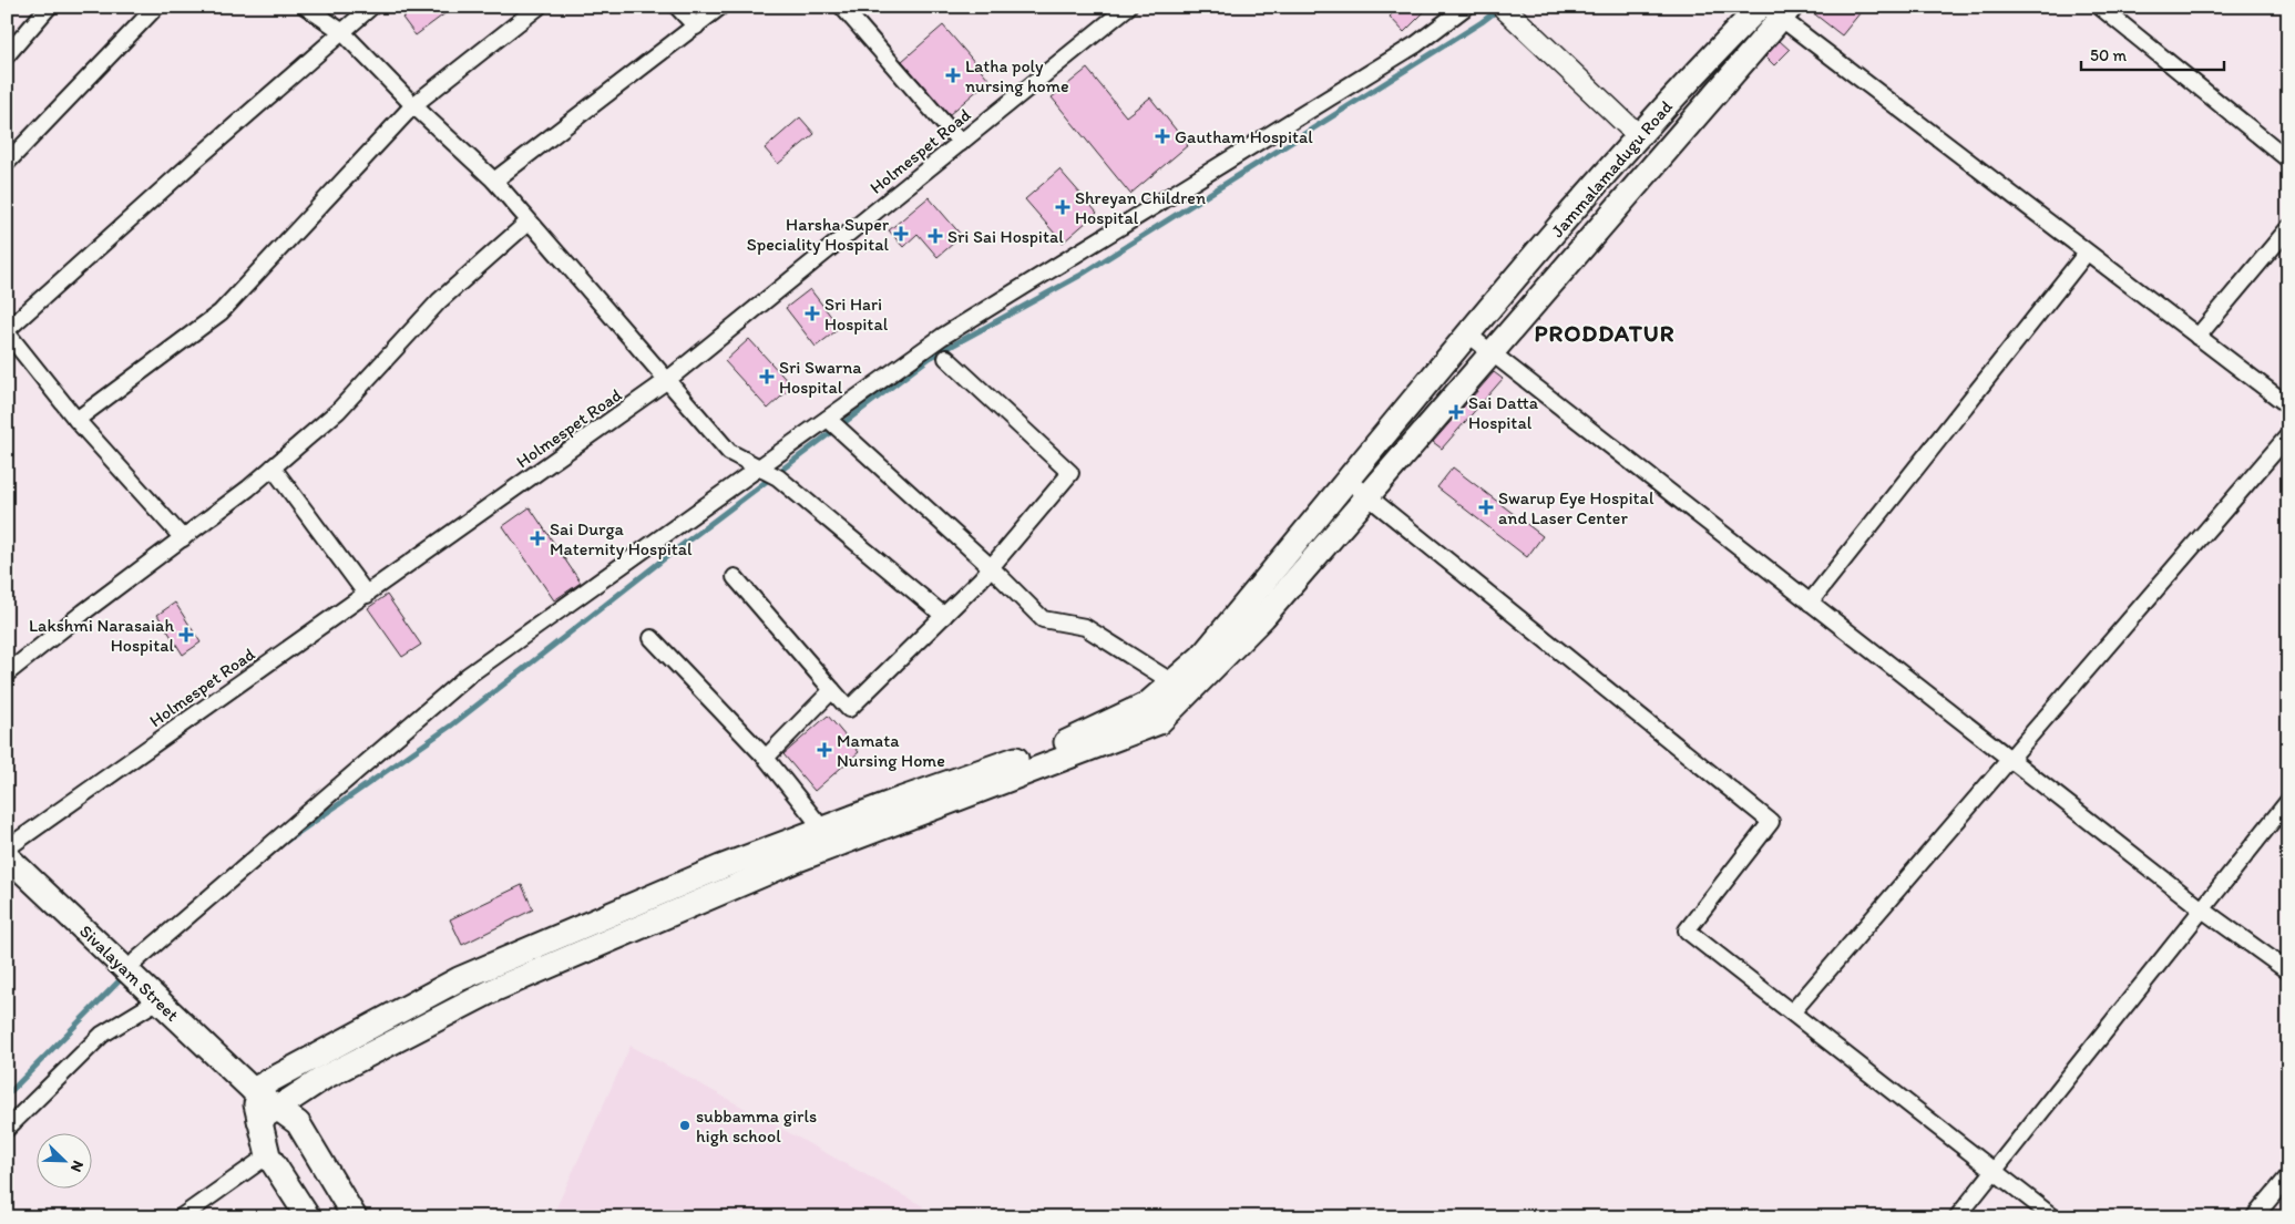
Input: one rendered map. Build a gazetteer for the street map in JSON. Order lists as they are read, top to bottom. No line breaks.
{"streets":{"main road":["Jammalamadugu Road","Sivalayam Street"],"street":["Holmespet Road"]},"crossings":[["Jammalamadugu Road","Sivalayam Street"]],"districts":["PRODDATUR"],"places":{"health":["Latha poly nursing home","Gautham Hospital","Shreyan Children Hospital","Harsha Super Speciality Hospital","Sri Sai Hospital","Sri Hari Hospital","Sri Swarna Hospital","Sai Datta Hospital","Swarup Eye Hospital and Laser Center","Sai Durga Maternity Hospital","Lakshmi Narasaiah Hospital","Mamata Nursing Home"],"other":["subbamma girls high school"]},"scale_bar":"50 m","north":"bottom right"}
